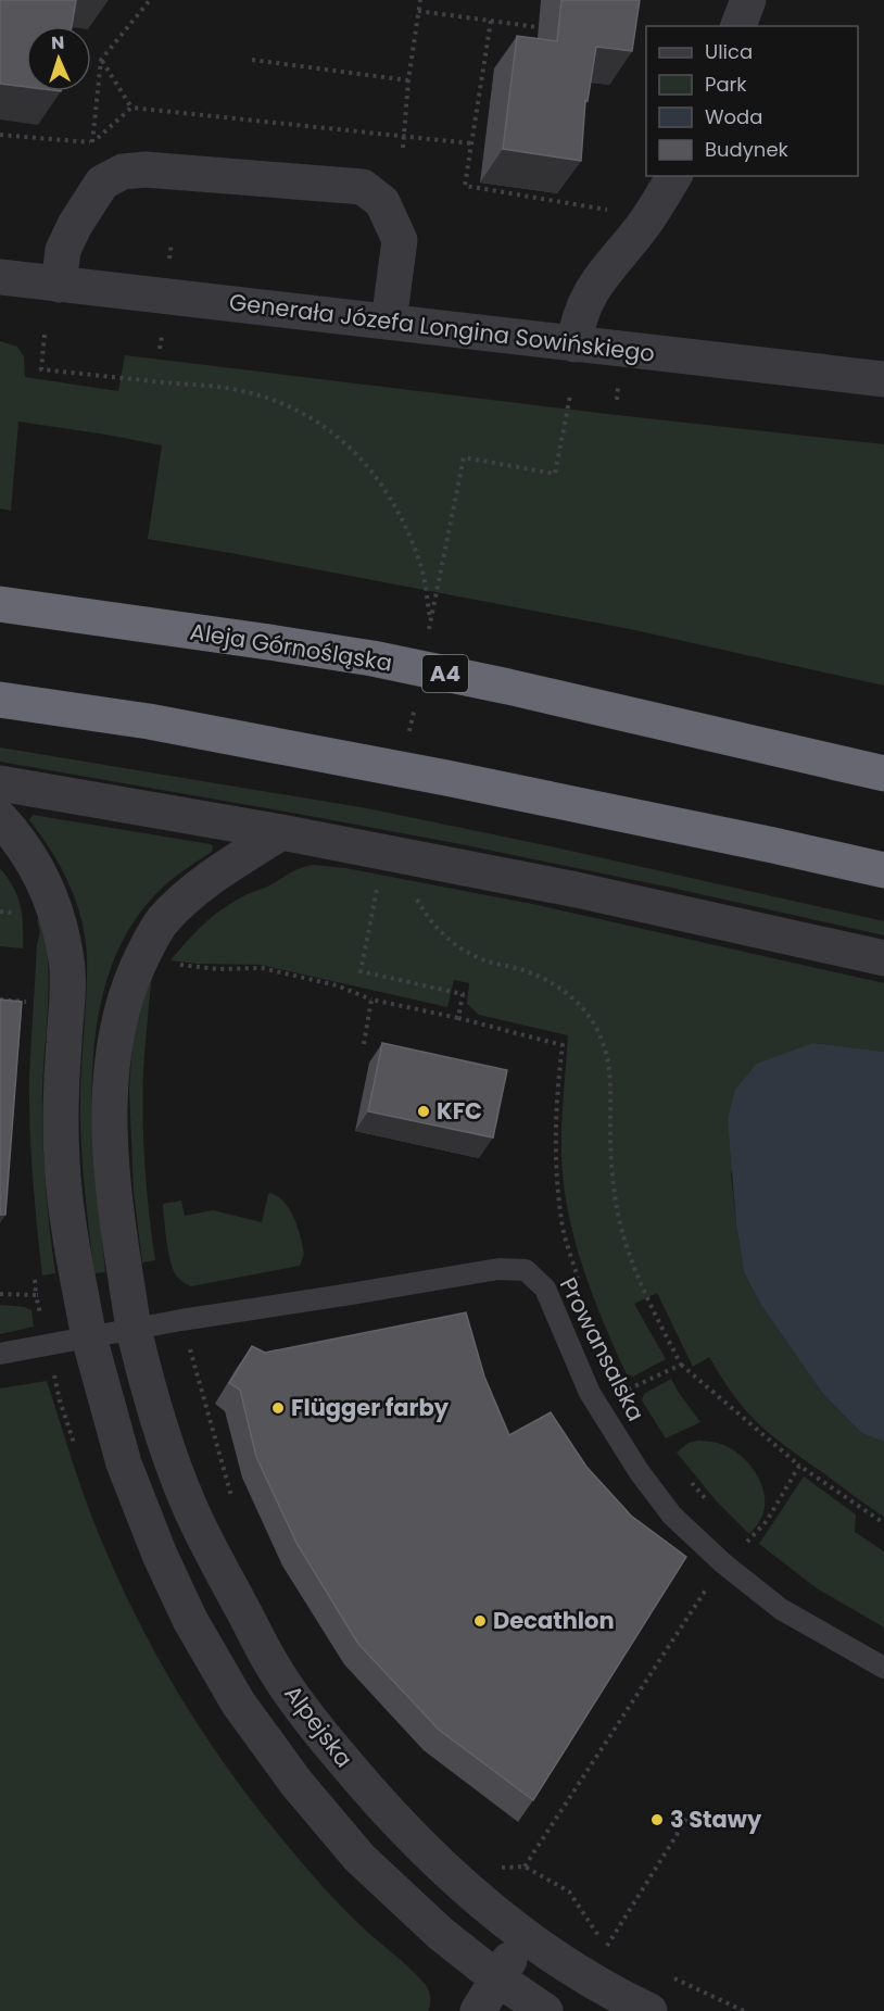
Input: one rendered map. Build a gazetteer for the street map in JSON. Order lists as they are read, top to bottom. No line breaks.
{"streets":{"highway":["Aleja Górnośląska","A4"],"street":["Generała Józefa Longina Sowińskiego","Alpejska"],"lane":["Prowansalska"]},"crossings":[["Prowansalska","Alpejska"]],"places":["KFC","Flügger farby","Decathlon","3 Stawy"],"legend":["Ulica","Park","Woda","Budynek"],"north":"top"}
